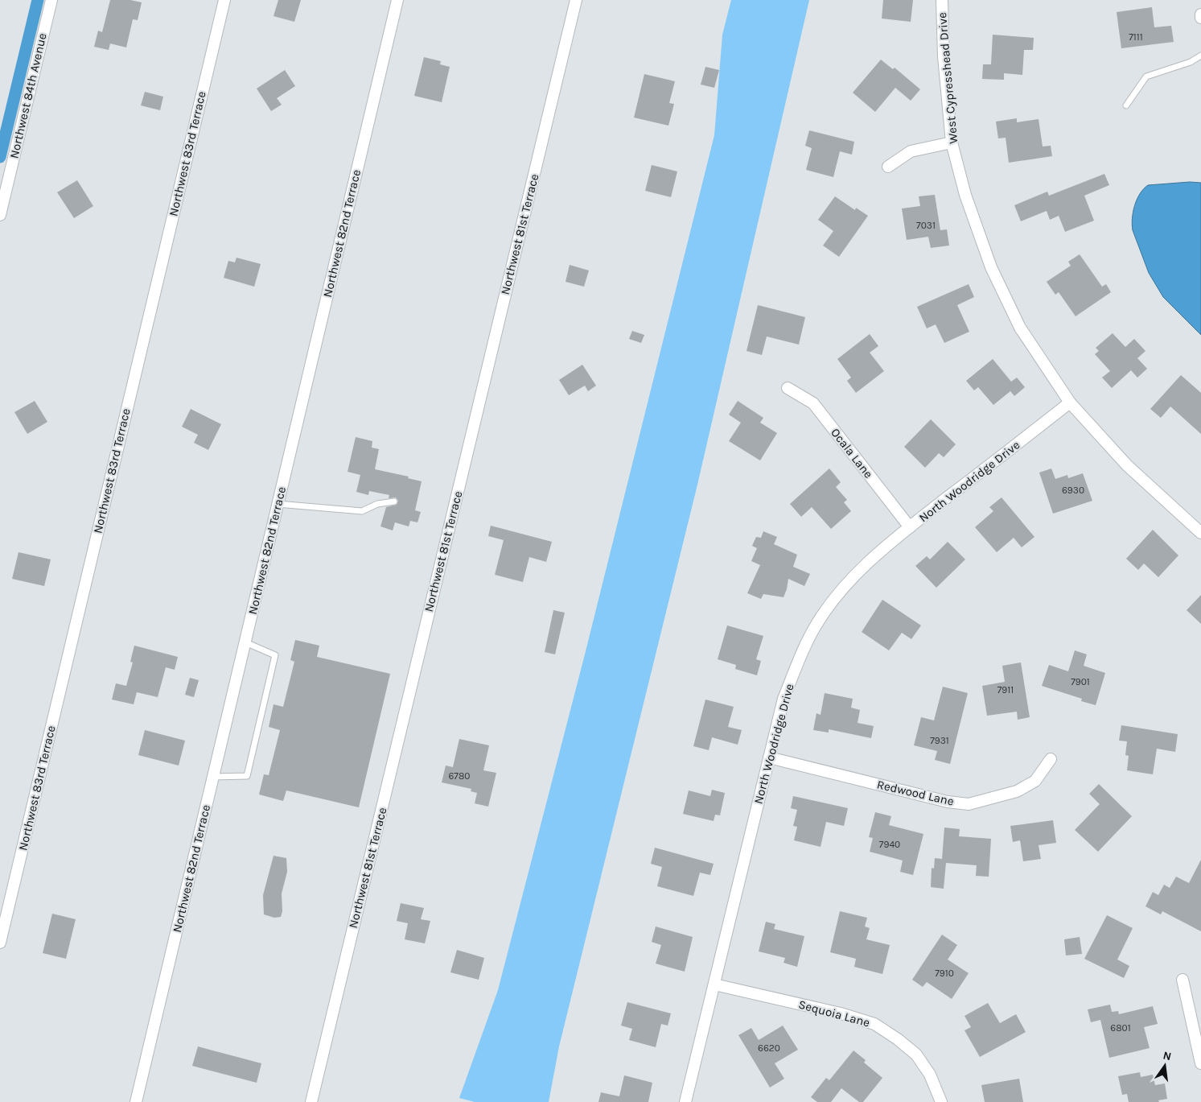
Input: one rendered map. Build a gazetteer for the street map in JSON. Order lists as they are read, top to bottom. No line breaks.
{"streets":{"street":["West Cypresshead Drive","Northwest 84th Avenue","Northwest 83rd Terrace","Northwest 82nd Terrace","Northwest 81st Terrace","Ocala Lane","North Woodridge Drive","Redwood Lane","Sequoia Lane"]},"crossings":[["West Cypresshead Drive","North Woodridge Drive"],["Ocala Lane","North Woodridge Drive"],["North Woodridge Drive","Redwood Lane"],["North Woodridge Drive","Sequoia Lane"]],"house_numbers":["7111","7031","6930","7901","7911","7931","6780","7940","7910","6801","6620"],"north":"top"}
